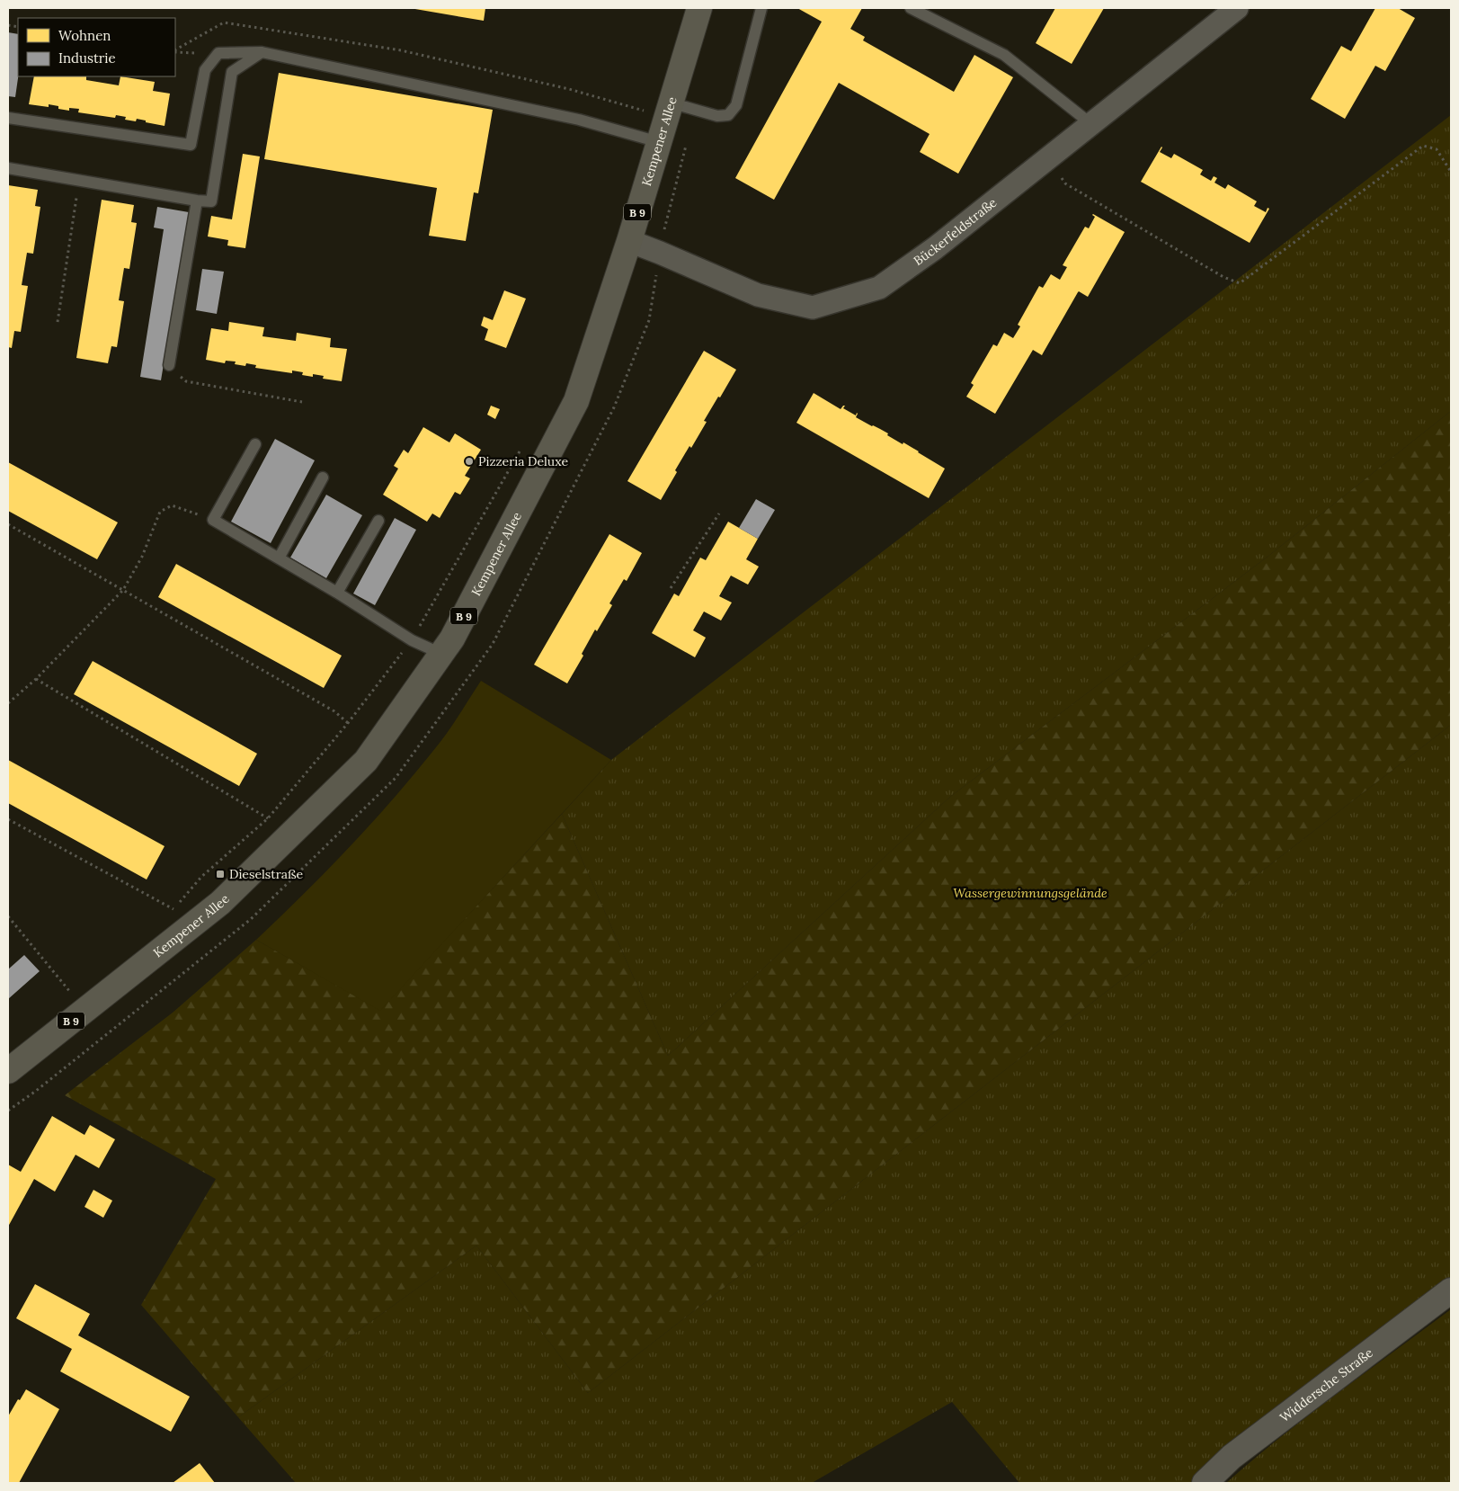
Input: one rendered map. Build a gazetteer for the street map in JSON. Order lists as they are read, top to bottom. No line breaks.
{"streets":{"main road":["Kempener Allee","B 9"],"street":["Bückerfeldstraße","Widdersche Straße"]},"crossings":[["Kempener Allee","Bückerfeldstraße"]],"parks":["Wassergewinnungsgelände"],"places":{"other":["Pizzeria Deluxe"],"transit":["Dieselstraße"]},"legend":["Wohnen","Industrie"]}
